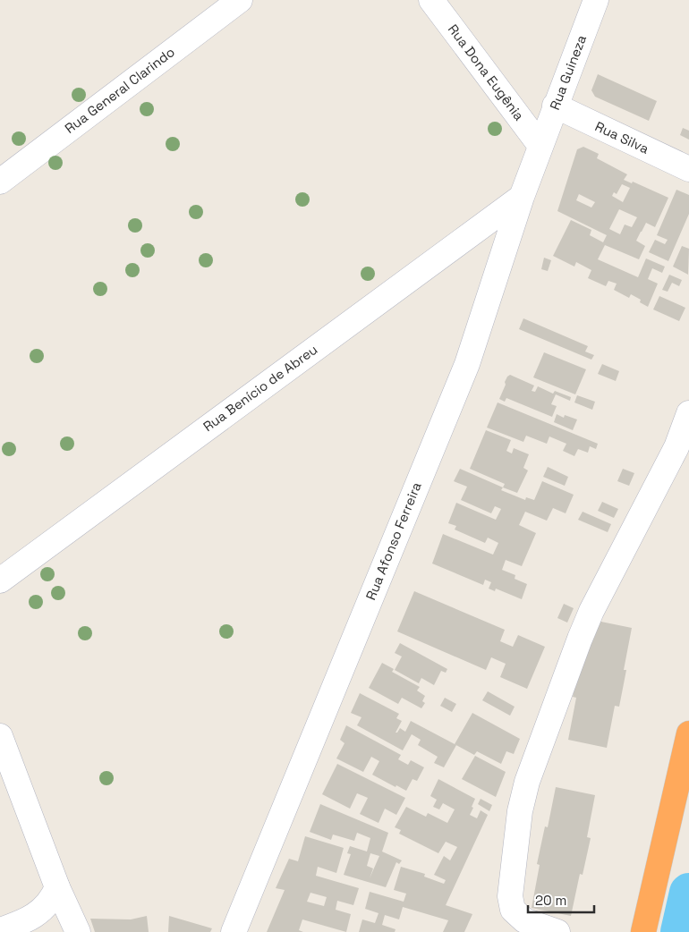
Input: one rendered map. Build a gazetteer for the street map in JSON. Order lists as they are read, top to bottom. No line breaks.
{"streets":{"street":["Rua Dona Eugênia","Rua Guineza","Rua General Clarindo","Rua Silva","Rua Benício de Abreu","Rua Afonso Ferreira"]},"crossings":[["Rua Dona Eugênia","Rua Guineza"],["Rua Dona Eugênia","Rua Afonso Ferreira"],["Rua Guineza","Rua Silva"],["Rua Guineza","Rua Afonso Ferreira"],["Rua Benício de Abreu","Rua Afonso Ferreira"]],"scale_bar":"20 m"}
